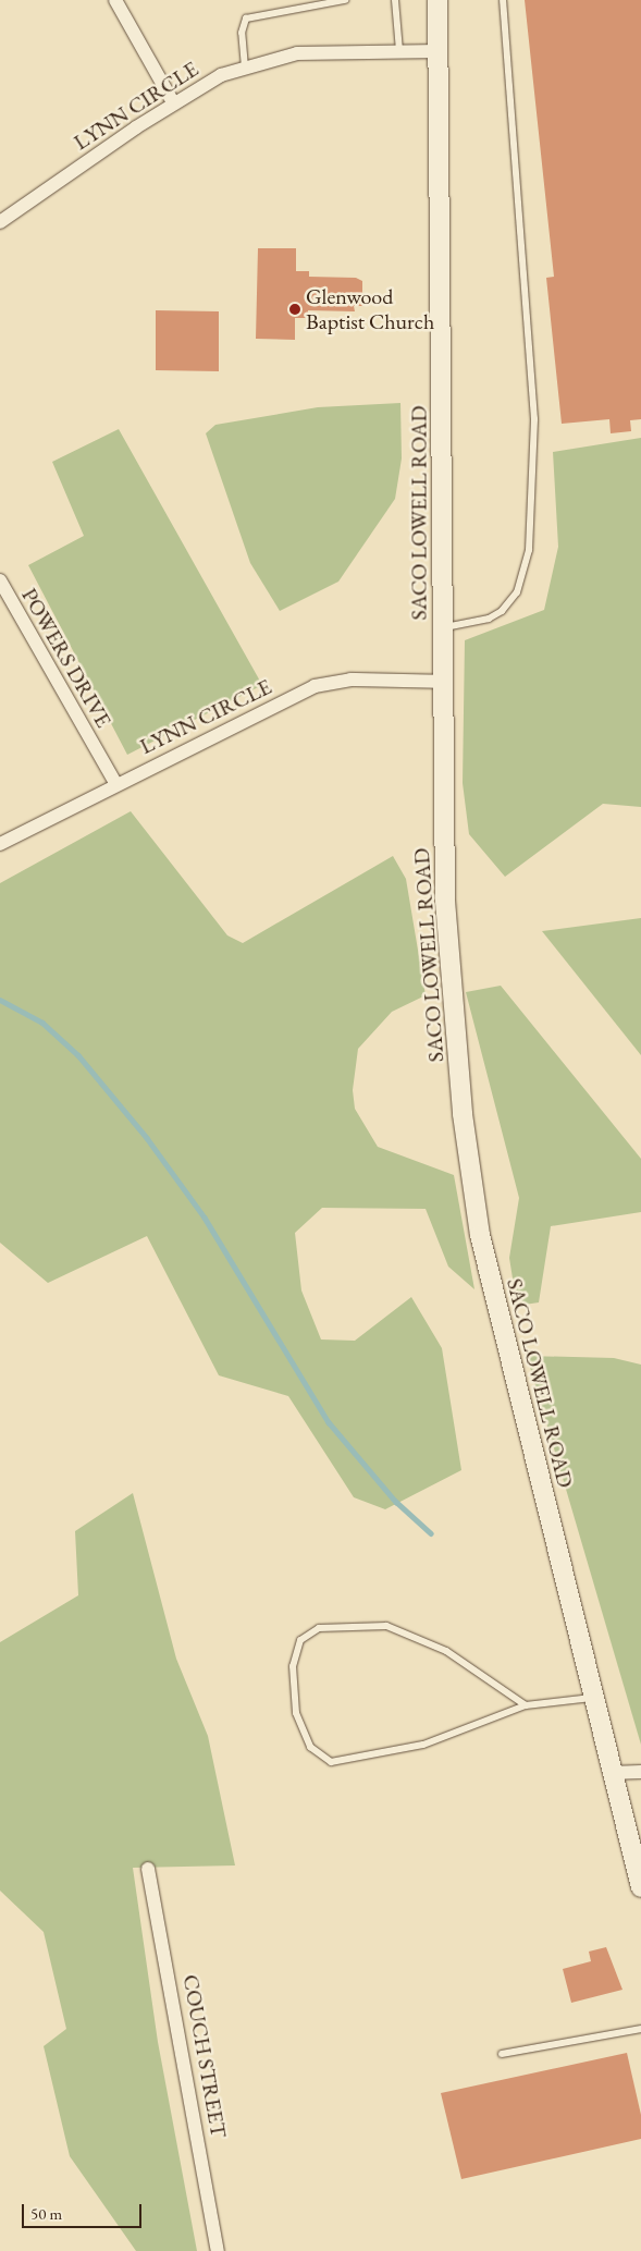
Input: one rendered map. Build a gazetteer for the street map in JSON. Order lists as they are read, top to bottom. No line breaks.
{"streets":{"street":["LYNN CIRCLE","SACO LOWELL ROAD","POWERS DRIVE","COUCH STREET"]},"crossings":[["LYNN CIRCLE","SACO LOWELL ROAD"],["LYNN CIRCLE","POWERS DRIVE"]],"places":["Glenwood Baptist Church"],"scale_bar":"50 m"}
